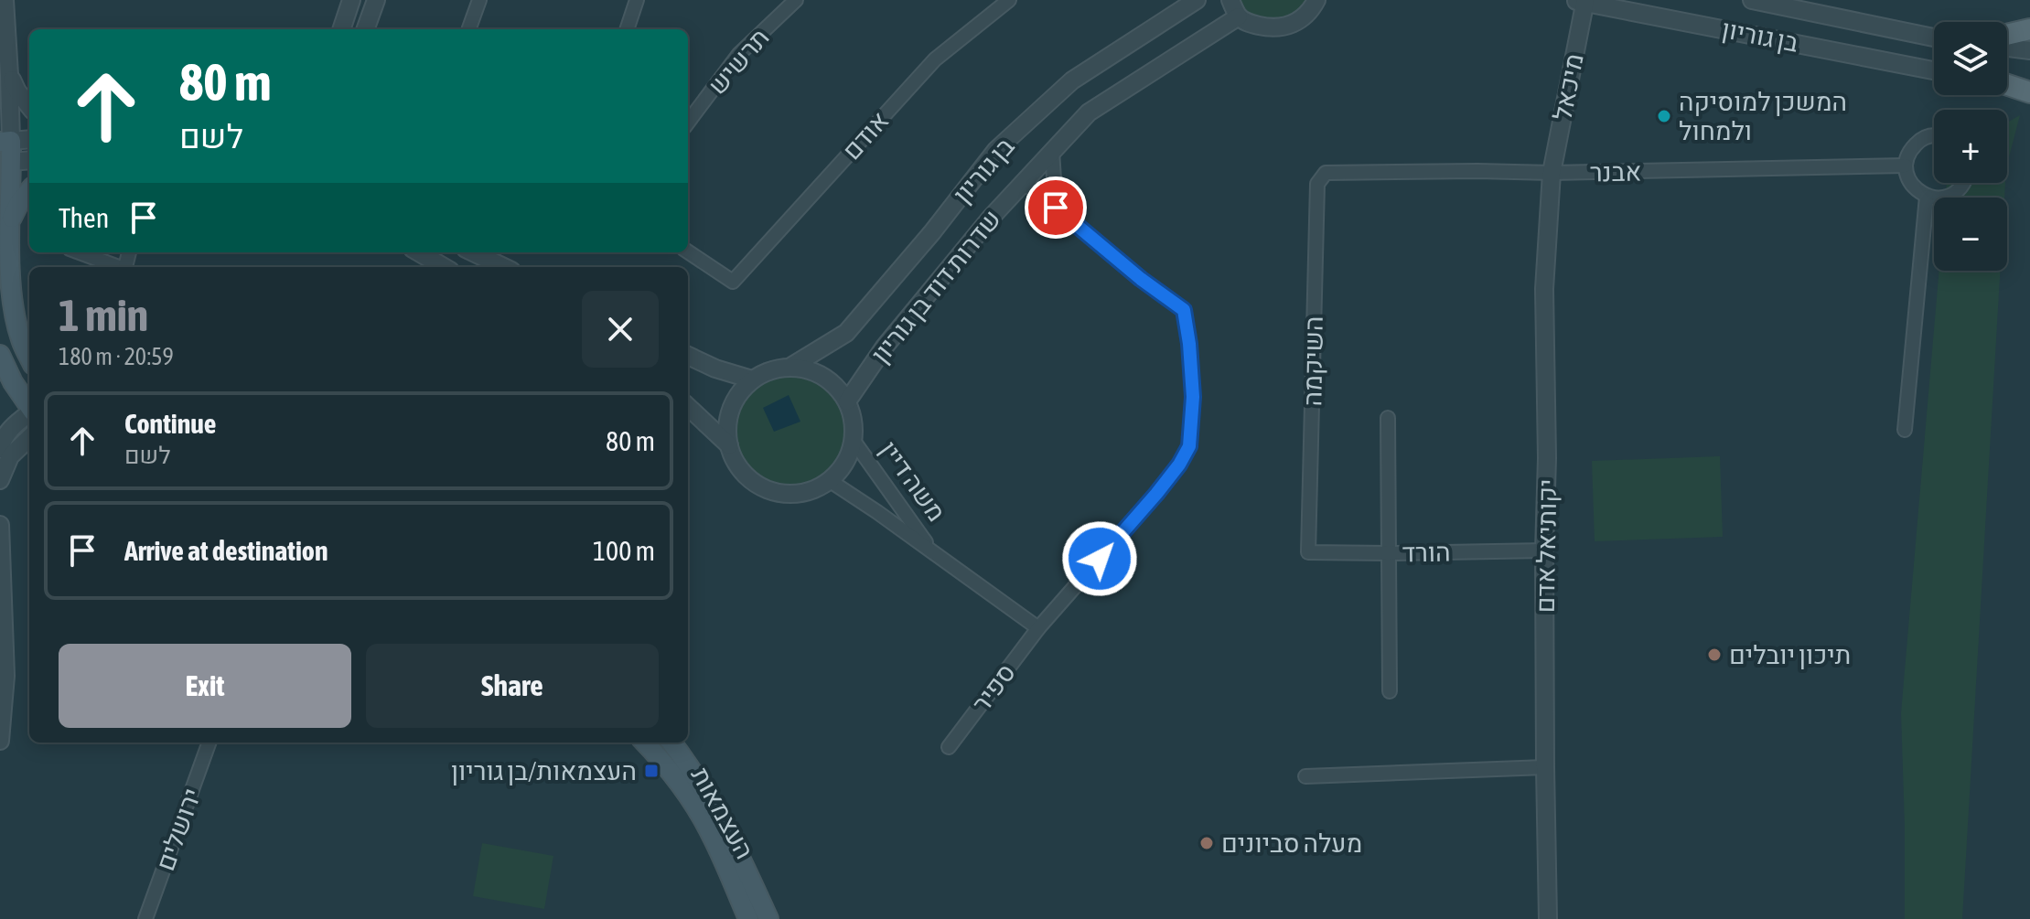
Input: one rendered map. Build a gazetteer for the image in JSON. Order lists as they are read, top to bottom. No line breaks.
{"streets":{"main road":["העצמאות"],"street":["בן גוריון","תרשיש","מיכאל","אודם","אבנר","שדרות דוד בן גוריון","השיקמה","משה דיין","יקותיאל אדם","הורד","ספיר","ירושלים"]},"crossings":[["בן גוריון","מיכאל"],["בן גוריון","שדרות דוד בן גוריון"],["בן גוריון","משה דיין"],["מיכאל","אבנר"],["מיכאל","יקותיאל אדם"],["אבנר","השיקמה"],["אבנר","יקותיאל אדם"],["שדרות דוד בן גוריון","משה דיין"],["שדרות דוד בן גוריון","ספיר"],["השיקמה","הורד"],["משה דיין","ספיר"],["יקותיאל אדם","הורד"]],"places":{"other":["המשכן למוסיקה ולמחול","תיכון יובלים","מעלה סביונים"],"transit":["העצמאות/בן גוריון"]},"page":{"map_buttons":["+","−"],"turn":["80 m","לשם"],"then":"Then","heading":["1 min","180 m · 20:59"],"list":[{"name":"Continue","note":"לשם","value":"80 m"},{"name":"Arrive at destination","value":"100 m"}],"buttons":["Exit","Share"]}}
